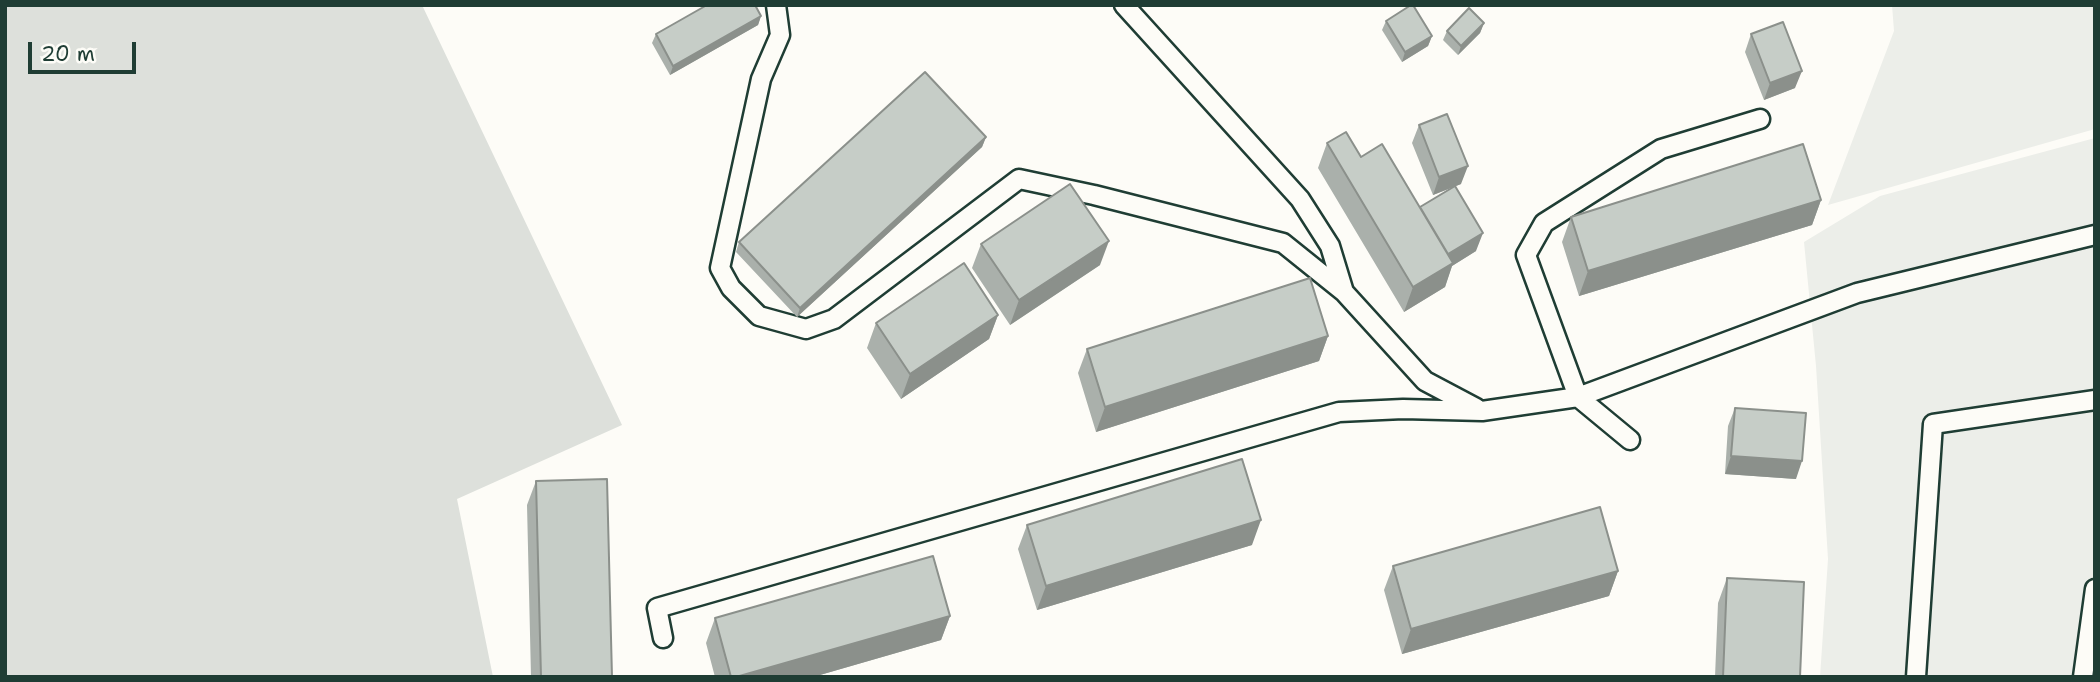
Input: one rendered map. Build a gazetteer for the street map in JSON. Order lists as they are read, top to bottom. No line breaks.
{"scale_bar":"20 m"}
